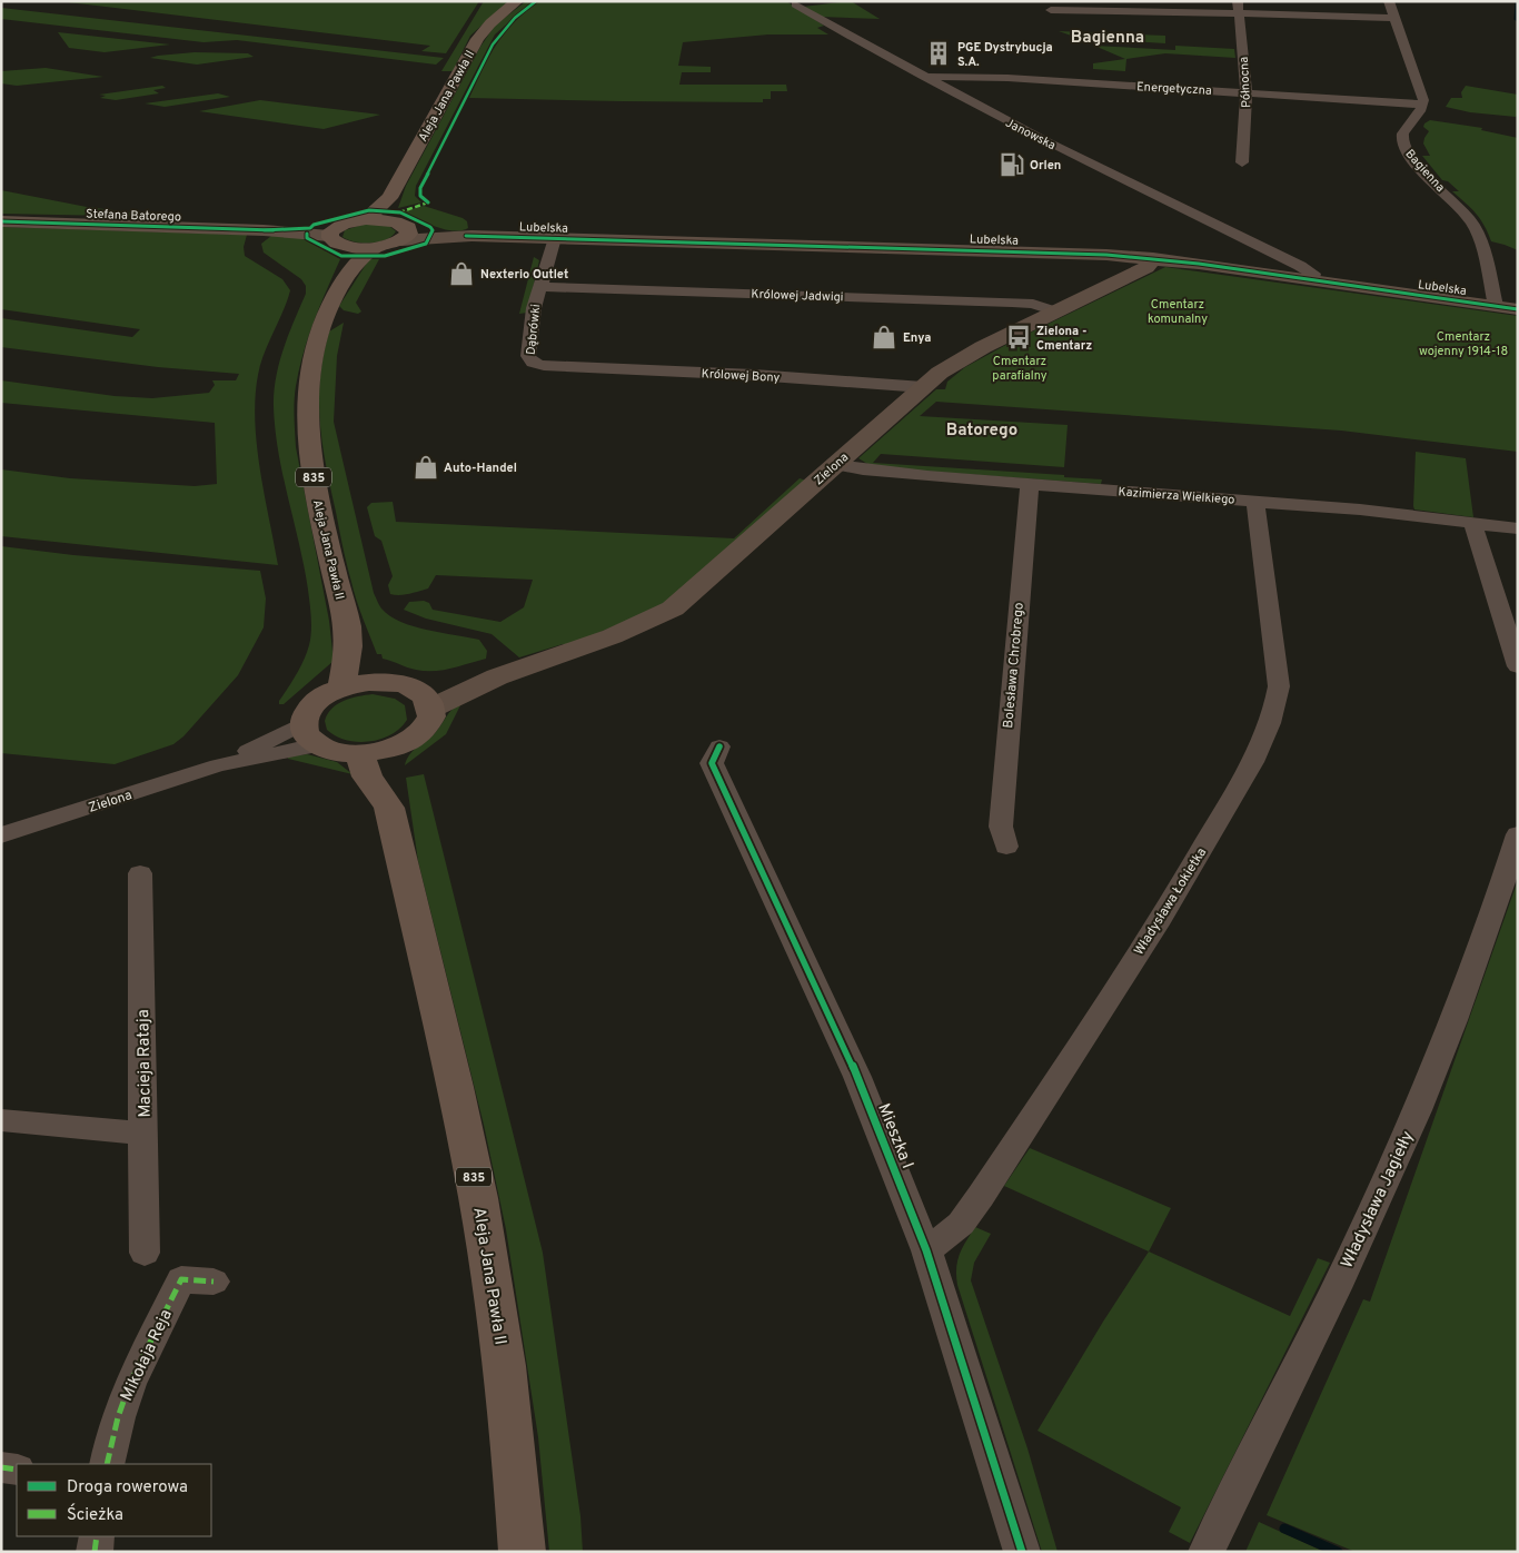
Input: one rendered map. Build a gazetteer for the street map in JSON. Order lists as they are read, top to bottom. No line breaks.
{"streets":{"main road":["Aleja Jana Pawła II","835"],"street":["Północna","Energetyczna","Janowska","Bagienna","Stefana Batorego","Lubelska","Królowej Jadwigi","Dąbrówki","Królowej Bony","Zielona","Kazimierza Wielkiego","Bolesława Chrobrego","Władysława Łokietka","Macieja Rataja","Mieszka I","Władysława Jagiełły","Mikołaja Reja"]},"crossings":[["Północna","Energetyczna"],["Energetyczna","Janowska"],["Energetyczna","Bagienna"],["Aleja Jana Pawła II","Zielona"],["Aleja Jana Pawła II","835"],["Janowska","Lubelska"],["Bagienna","Lubelska"],["Stefana Batorego","835"],["Lubelska","Dąbrówki"],["Lubelska","Zielona"],["Lubelska","835"],["Królowej Jadwigi","Dąbrówki"],["Królowej Jadwigi","Zielona"],["Dąbrówki","Królowej Bony"],["Królowej Bony","Zielona"],["Zielona","Kazimierza Wielkiego"],["Kazimierza Wielkiego","Bolesława Chrobrego"],["Kazimierza Wielkiego","Władysława Łokietka"],["Władysława Łokietka","Mieszka I"]],"districts":["Bagienna","Batorego"],"parks":["Cmentarz komunalny","Cmentarz wojenny 1914-18","Cmentarz parafialny"],"places":{"building":["PGE Dystrybucja S.A."],"fuel station":["Orlen"],"shop":["Nexterio Outlet","Enya","Auto-Handel"],"bus stop":["Zielona - Cmentarz"]},"legend":["Droga rowerowa","Ścieżka"]}
